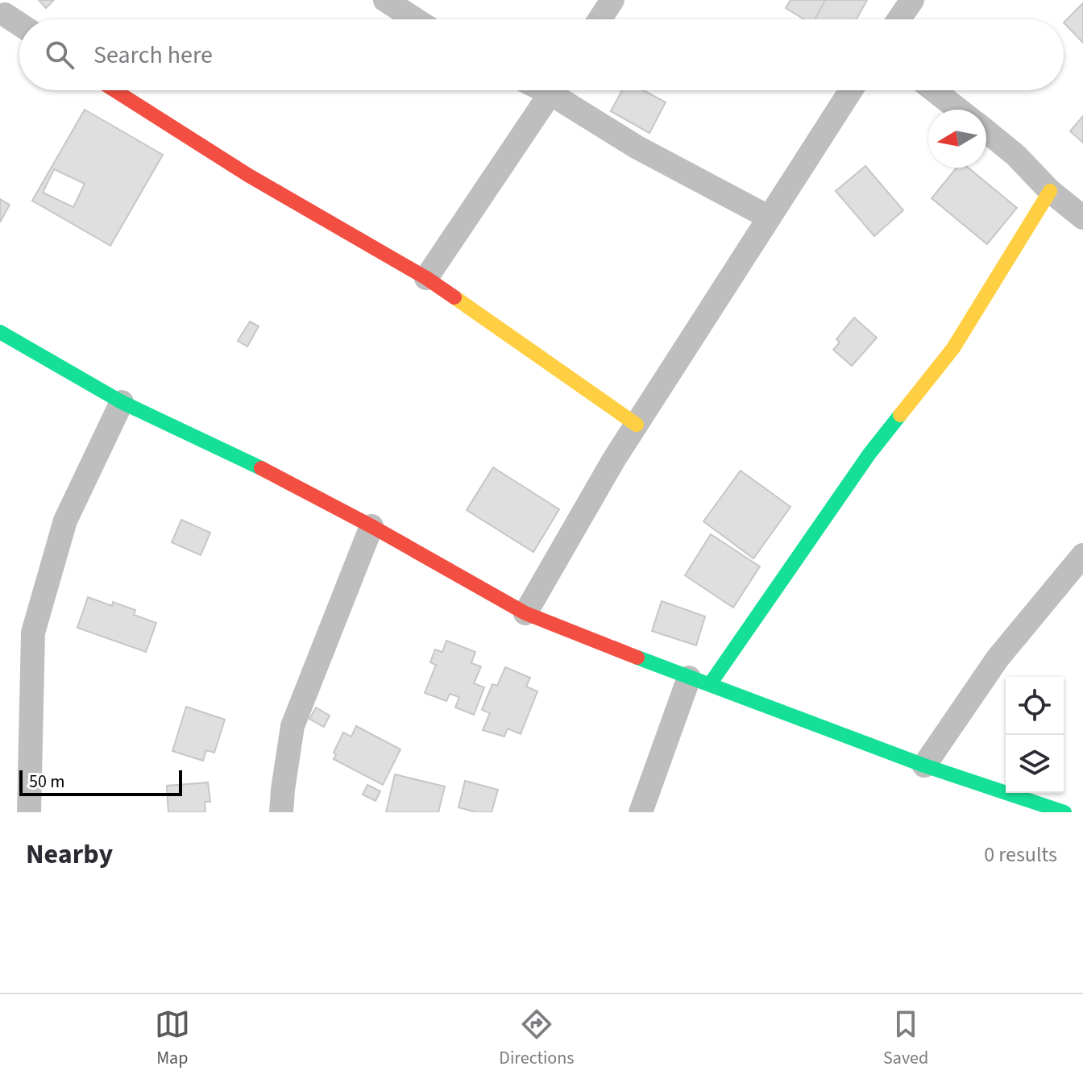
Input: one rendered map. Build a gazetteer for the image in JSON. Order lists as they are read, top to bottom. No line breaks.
{"scale_bar":"50 m","north":"left","page":{"search":"Search here","scale":"50 m","heading":["Nearby","0 results"],"nav":["Map","Directions","Saved"]}}
